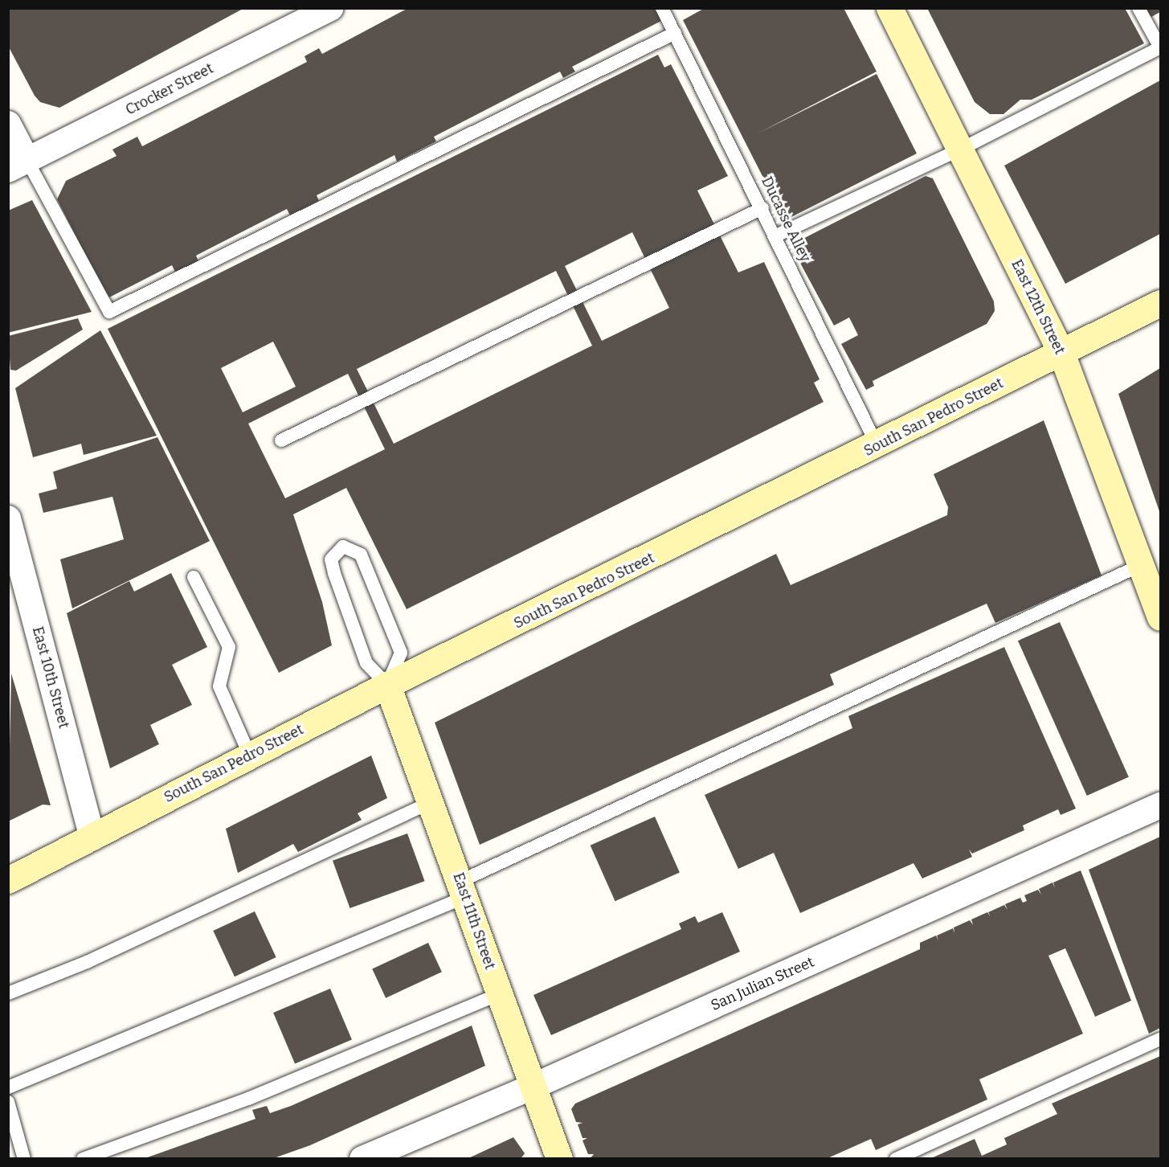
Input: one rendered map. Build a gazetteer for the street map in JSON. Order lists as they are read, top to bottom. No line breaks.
{"streets":{"main road":["East 12th Street","South San Pedro Street","East 11th Street"],"street":["Crocker Street","East 10th Street","San Julian Street"],"lane":["Ducasse Alley"]},"crossings":[["Ducasse Alley","South San Pedro Street"],["East 12th Street","South San Pedro Street"],["South San Pedro Street","East 10th Street"],["South San Pedro Street","East 11th Street"],["East 11th Street","San Julian Street"]]}
